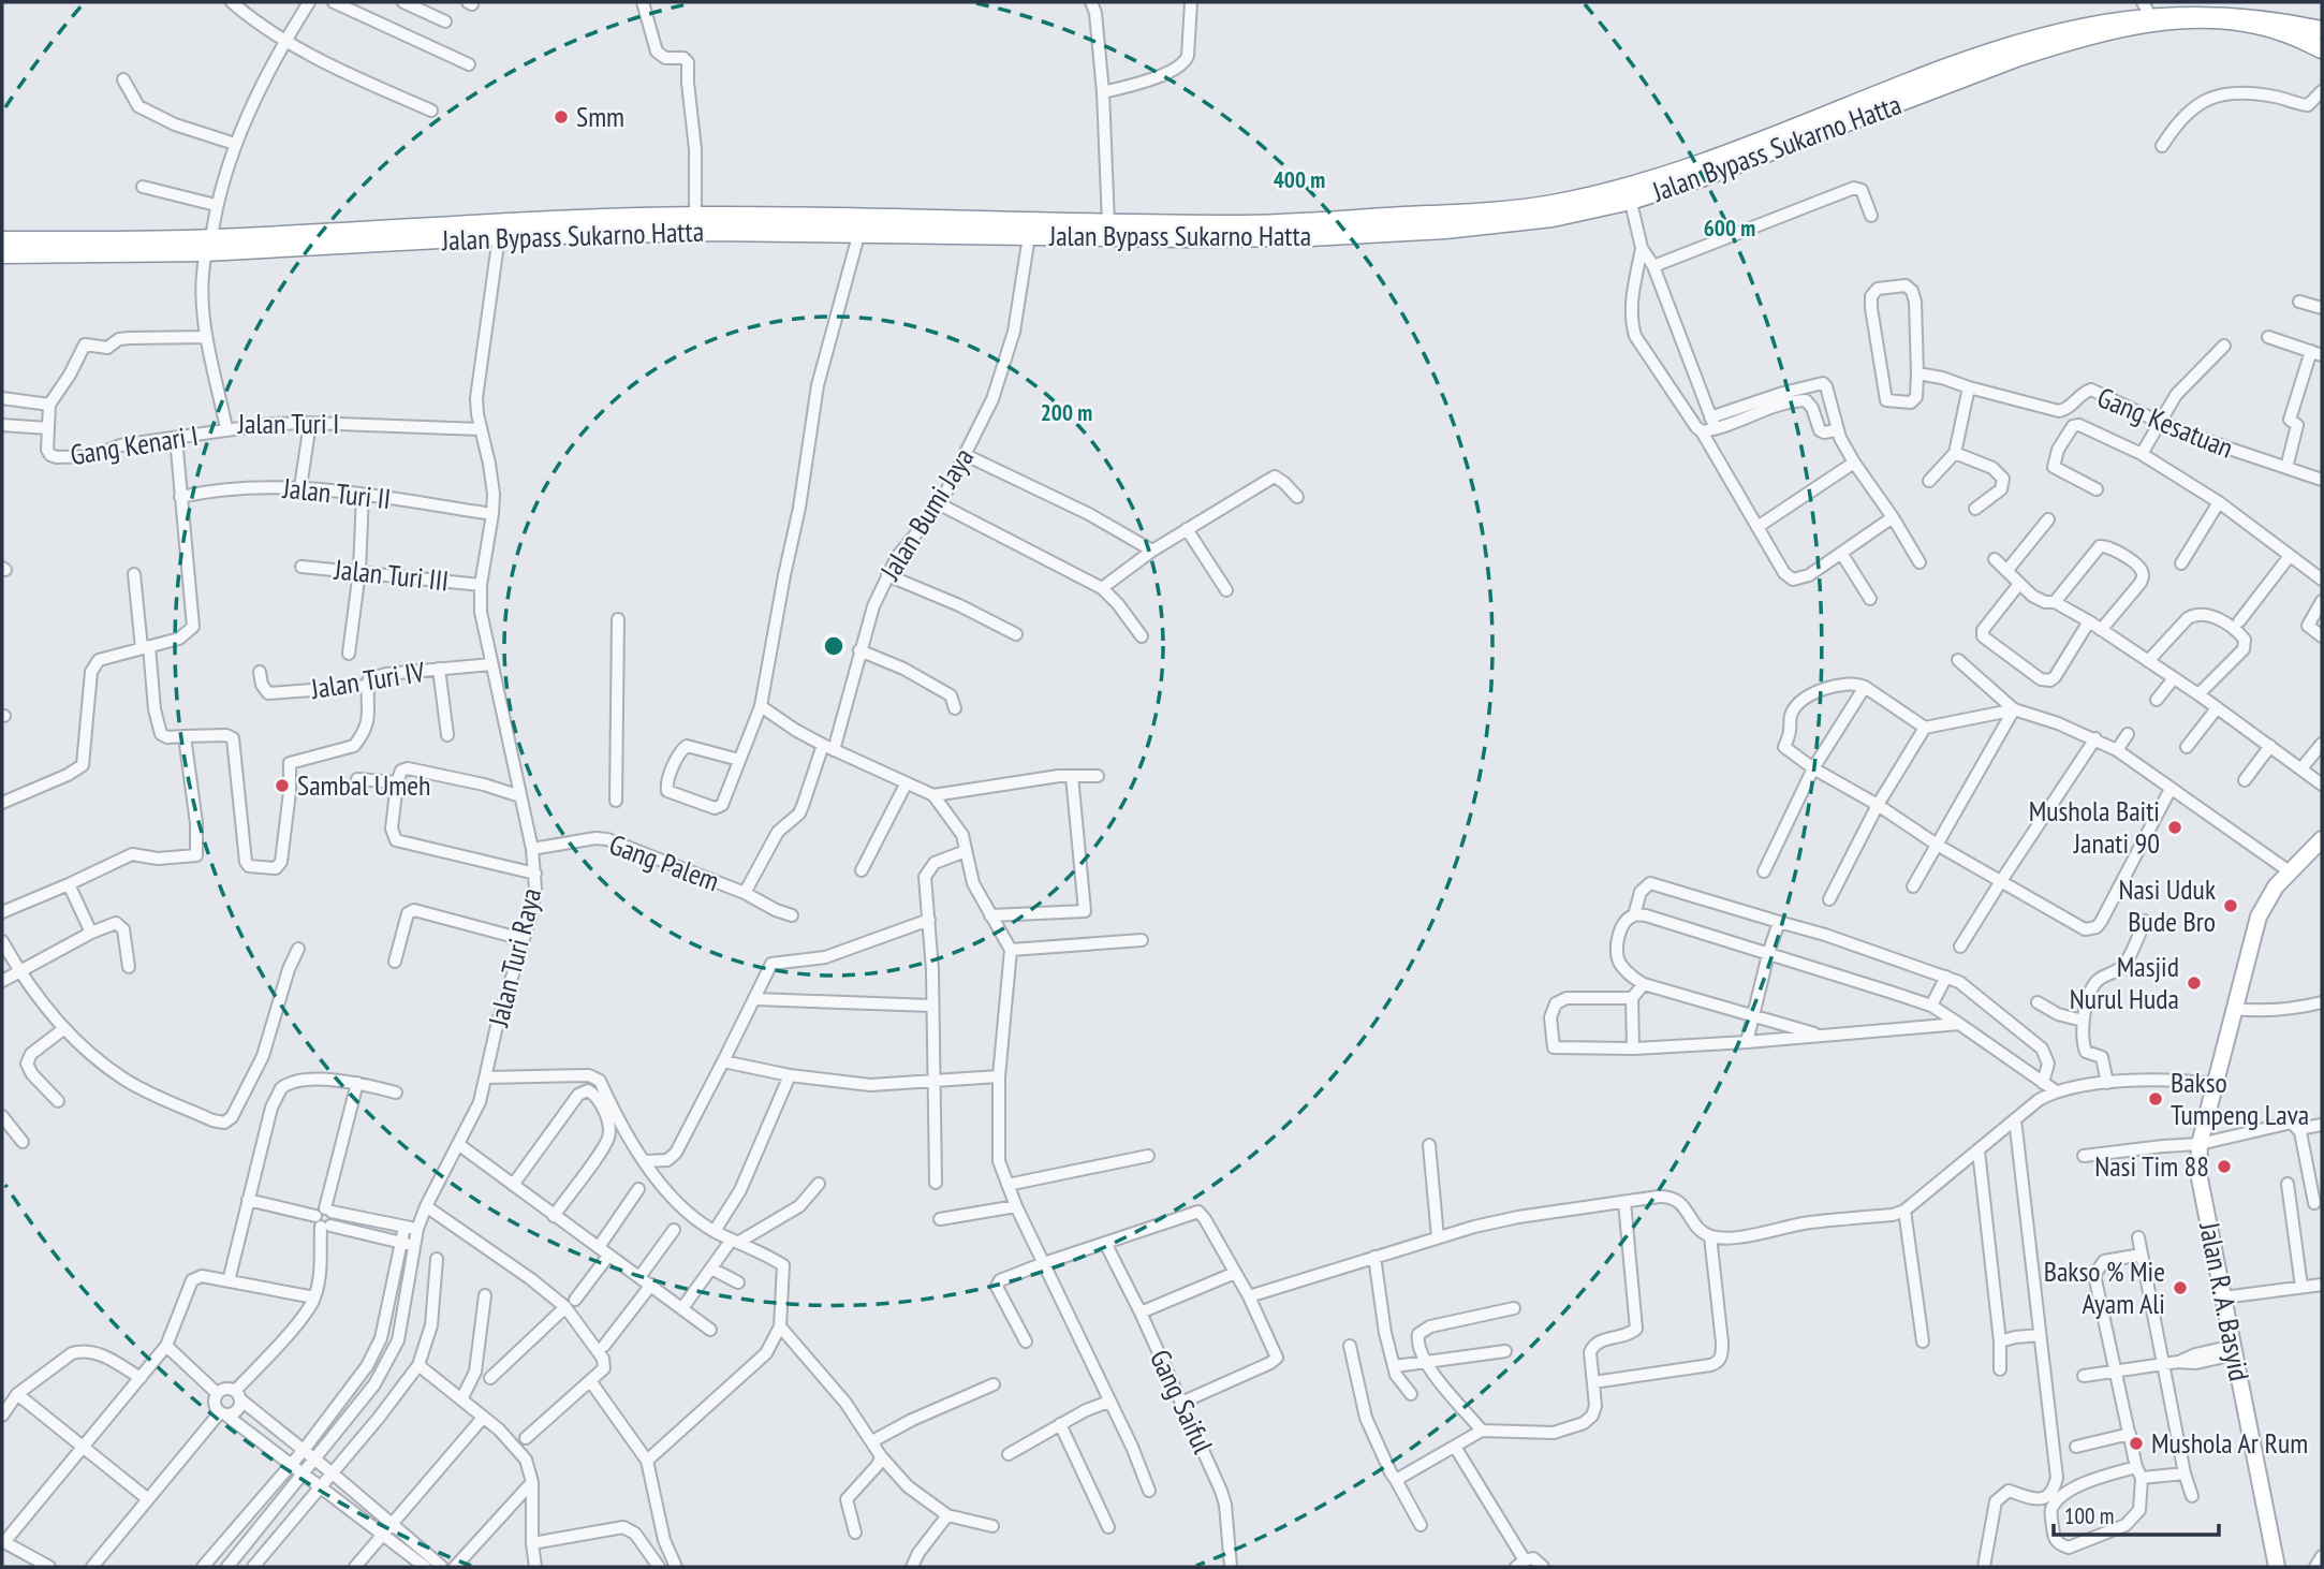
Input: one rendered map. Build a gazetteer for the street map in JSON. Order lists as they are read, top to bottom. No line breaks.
{"streets":{"highway":["Jalan Bypass Sukarno Hatta"],"main road":["Jalan R. A. Basyid"],"street":["Gang Kesatuan","Jalan Turi I","Gang Kenari I","Jalan Turi II","Jalan Bumi Jaya","Jalan Turi III","Jalan Turi IV","Gang Palem","Jalan Turi Raya","Gang Saiful"]},"crossings":[["Jalan Bypass Sukarno Hatta","Jalan Turi I"],["Jalan Bypass Sukarno Hatta","Jalan Bumi Jaya"],["Jalan Bypass Sukarno Hatta","Jalan Turi Raya"],["Jalan Turi I","Gang Kenari I"],["Jalan Turi I","Jalan Turi Raya"],["Jalan Turi II","Jalan Turi Raya"],["Jalan Bumi Jaya","Gang Palem"],["Jalan Turi III","Jalan Turi Raya"],["Jalan Turi IV","Jalan Turi Raya"],["Gang Palem","Jalan Turi Raya"]],"places":["Smm","Sambal Umeh","Mushola Baiti Janati 90","Nasi Uduk Bude Bro","Masjid Nurul Huda","Bakso Tumpeng Lava","Nasi Tim 88","Bakso % Mie Ayam Ali","Mushola Ar Rum"],"scale_bar":"100 m","rings":["400 m","600 m","200 m"]}
